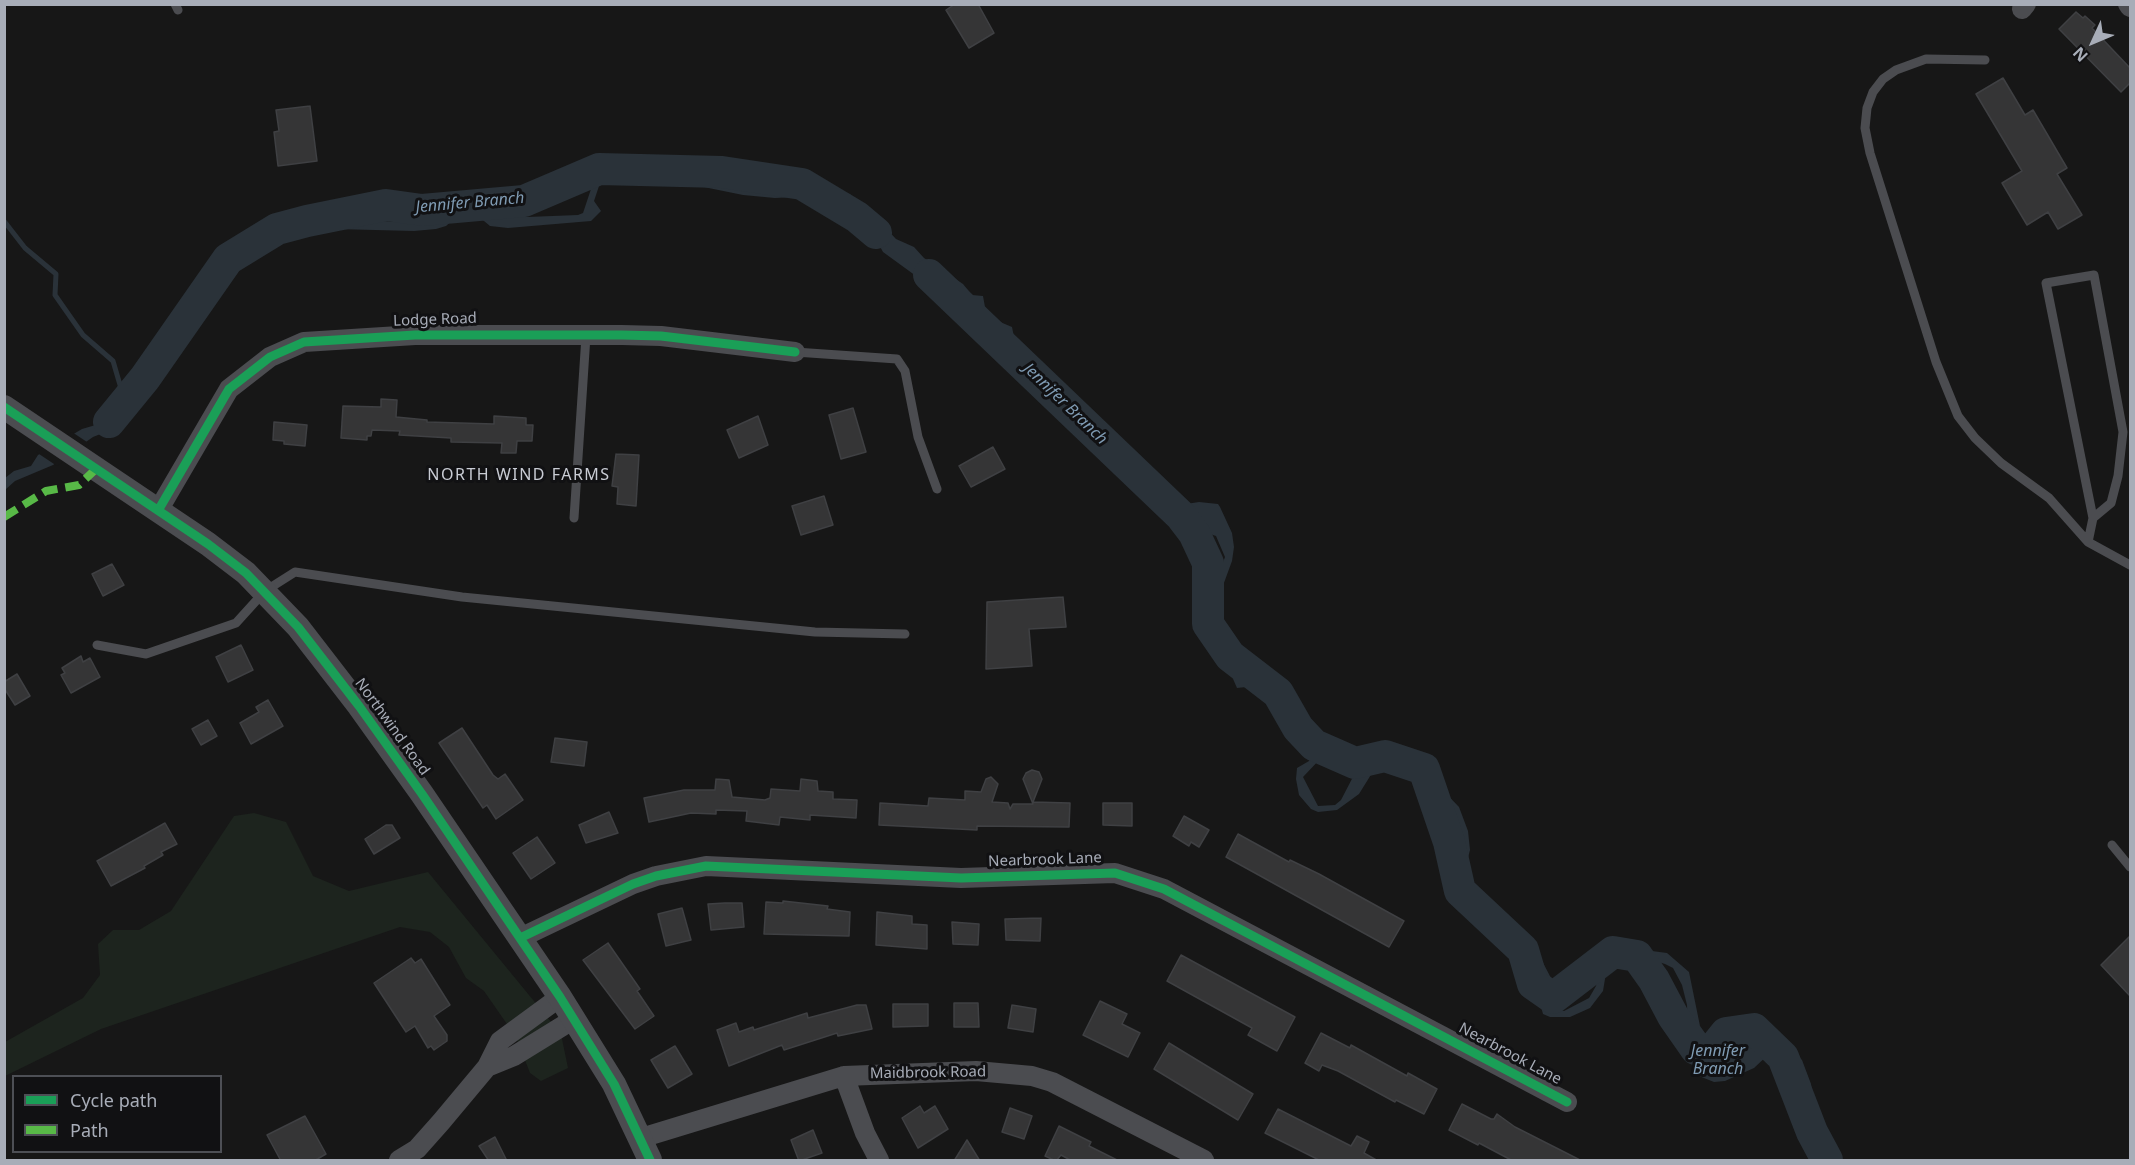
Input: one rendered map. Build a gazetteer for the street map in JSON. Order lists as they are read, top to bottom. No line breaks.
{"streets":{"street":["Lodge Road","Northwind Road","Nearbrook Lane","Maidbrook Road"]},"crossings":[["Lodge Road","Northwind Road"],["Northwind Road","Nearbrook Lane"],["Northwind Road","Maidbrook Road"]],"districts":["NORTH WIND FARMS"],"water":["Jennifer Branch"],"legend":["Cycle path","Path"],"north":"bottom left"}
